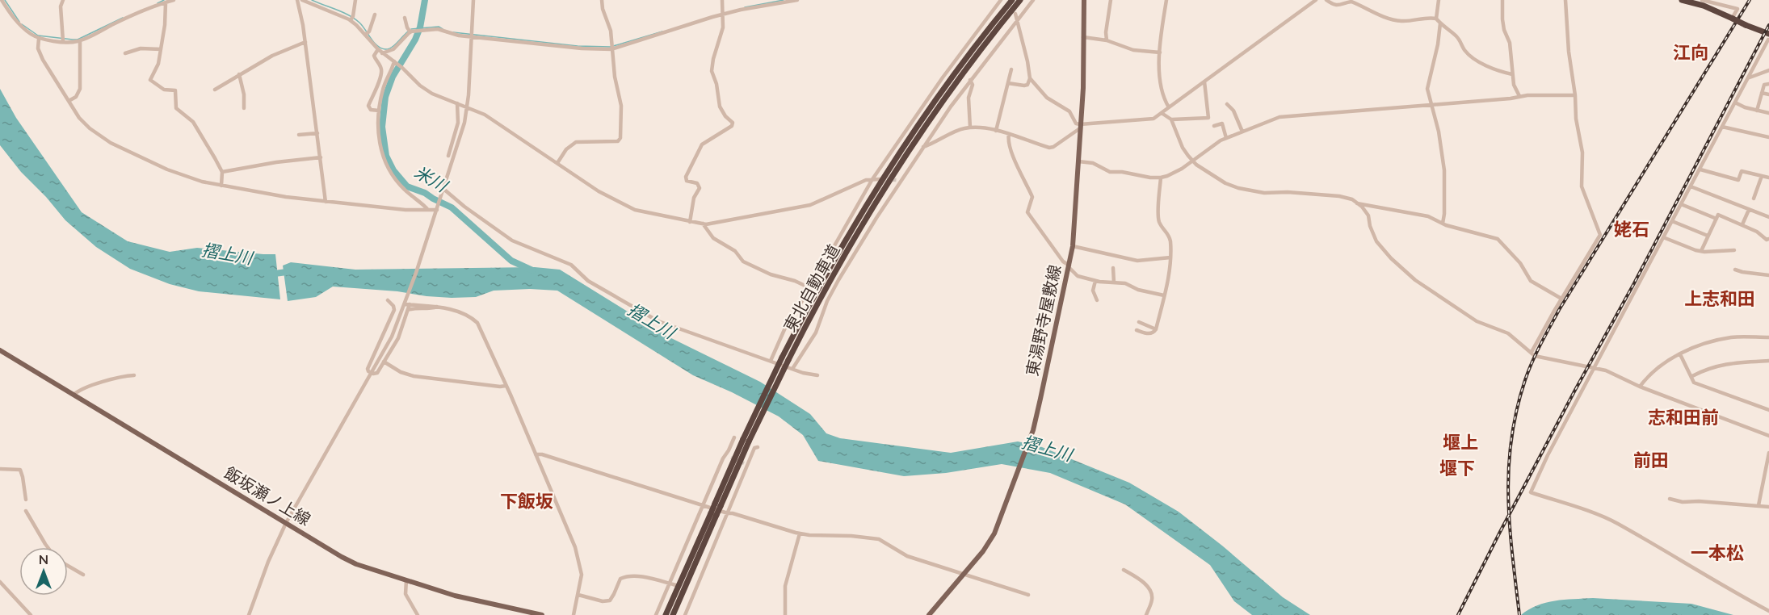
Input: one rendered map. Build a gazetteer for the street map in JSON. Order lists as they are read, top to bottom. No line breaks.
{"streets":{"highway":["東北自動車道"],"main road":["東湯野寺屋敷線","飯坂瀬ノ上線"]},"districts":["江向","姥石","上志和田","志和田前","堰上","前田","堰下","下飯坂","一本松"],"water":["米川","摺上川"],"north":"top"}
